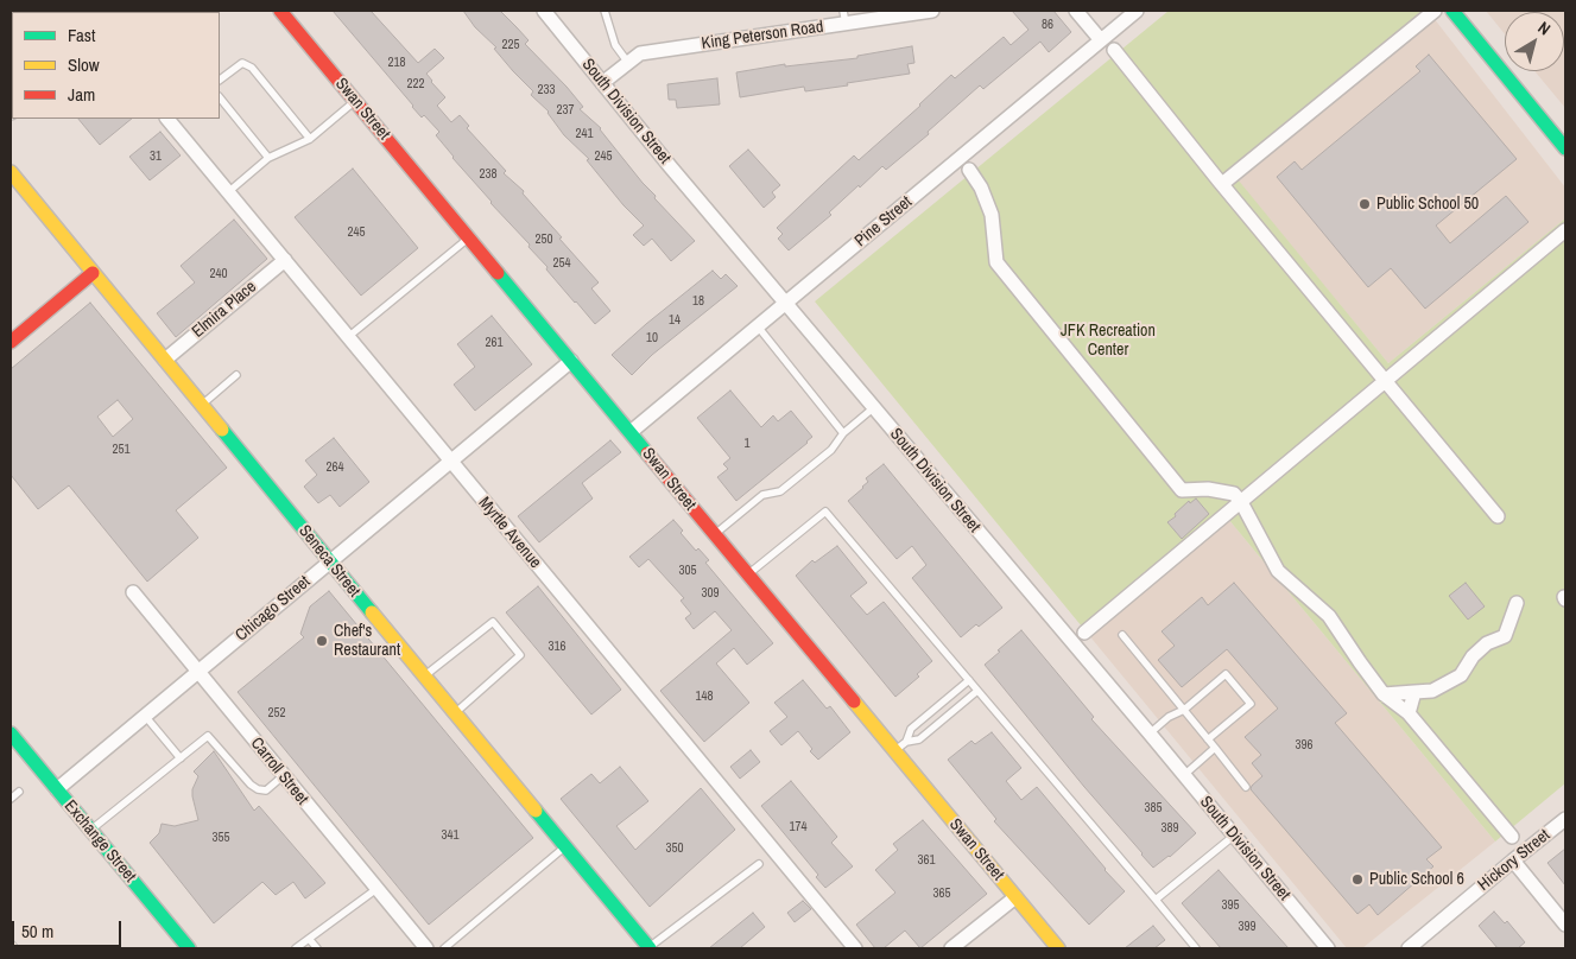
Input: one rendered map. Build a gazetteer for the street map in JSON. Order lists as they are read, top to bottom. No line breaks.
{"streets":{"main road":["Swan Street","Seneca Street","Exchange Street"],"street":["King Peterson Road","South Division Street","Pine Street","Elmira Place","Myrtle Avenue","Chicago Street","Carroll Street","Hickory Street"]},"crossings":[["King Peterson Road","South Division Street"],["Swan Street","Pine Street"],["Swan Street","Chicago Street"],["South Division Street","Pine Street"],["Elmira Place","Myrtle Avenue"],["Elmira Place","Seneca Street"],["Myrtle Avenue","Chicago Street"],["Seneca Street","Chicago Street"],["Chicago Street","Carroll Street"],["Chicago Street","Exchange Street"]],"parks":["JFK Recreation Center"],"places":["Public School 50","Chef's Restaurant","Public School 6"],"house_numbers":["86","225","218","222","233","237","241","31","245","238","245","250","254","240","18","14","10","261","1","251","264","305","309","316","148","252","396","385","174","389","341","355","350","361","365","395","399"],"legend":["Fast","Slow","Jam"],"scale_bar":"50 m","north":"top right"}
